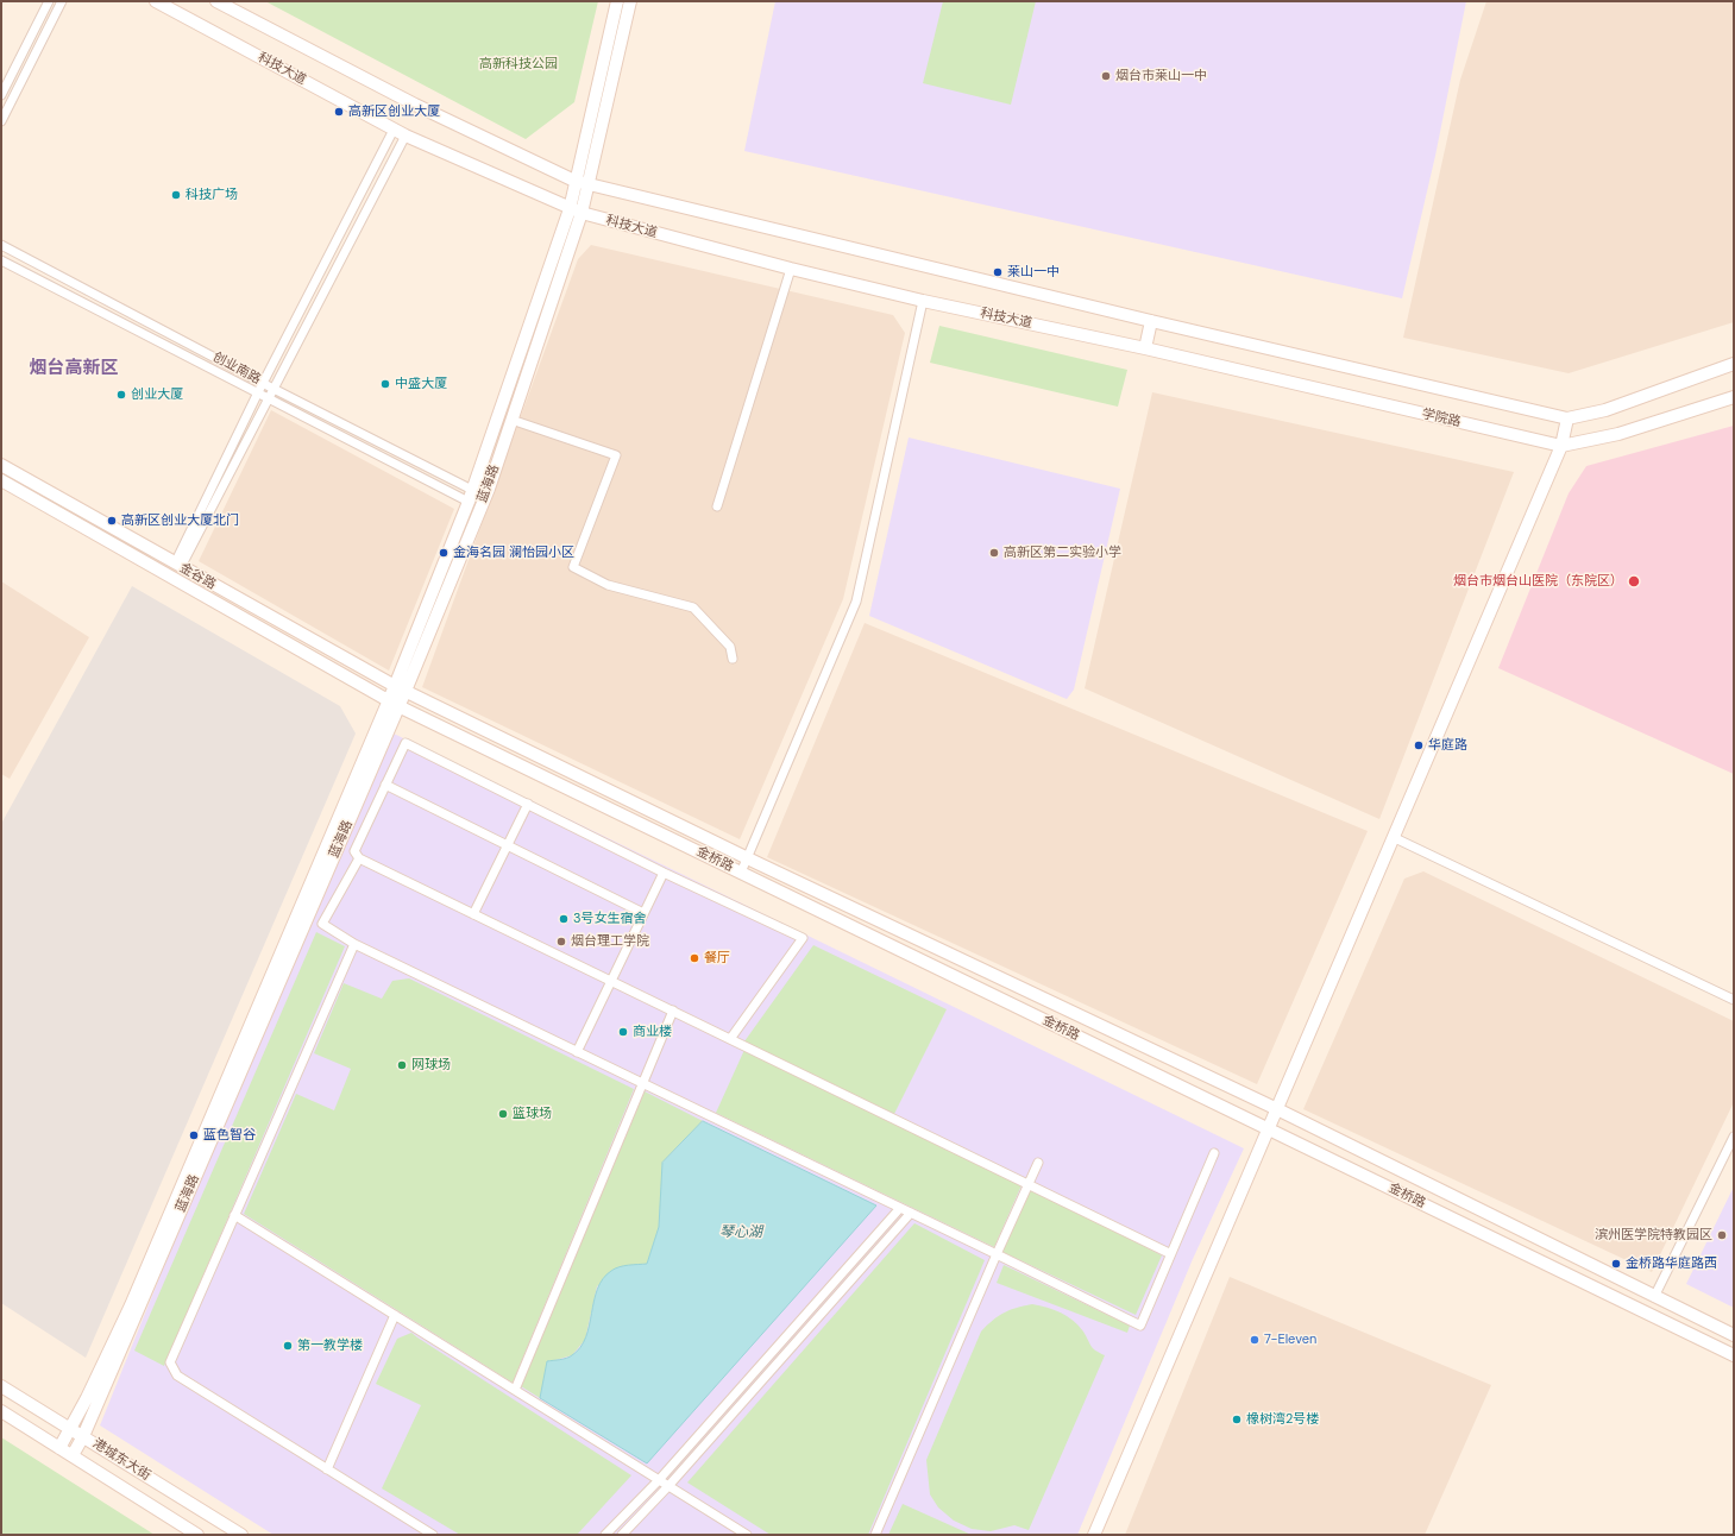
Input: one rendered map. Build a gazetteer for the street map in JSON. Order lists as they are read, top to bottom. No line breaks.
{"streets":{"street":["科技大道","创业南路","学院路","蓝海路","金谷路","金桥路","港城东大街"]},"crossings":[["科技大道","学院路"],["科技大道","蓝海路"],["创业南路","蓝海路"],["蓝海路","金谷路"],["蓝海路","金桥路"],["蓝海路","港城东大街"],["金谷路","金桥路"]],"districts":["烟台高新区"],"water":["琴心湖"],"parks":["高新科技公园"],"places":["烟台市莱山一中","高新区创业大厦","科技广场","莱山一中","中盛大厦","创业大厦","高新区创业大厦北门","金海名园 澜怡园小区","高新区第二实验小学","烟台市烟台山医院（东院区）","华庭路","3号女生宿舍","烟台理工学院","餐厅","商业楼","网球场","篮球场","蓝色智谷","滨州医学院特教园区","金桥路华庭路西","7-Eleven","第一教学楼","橡树湾2号楼"]}
